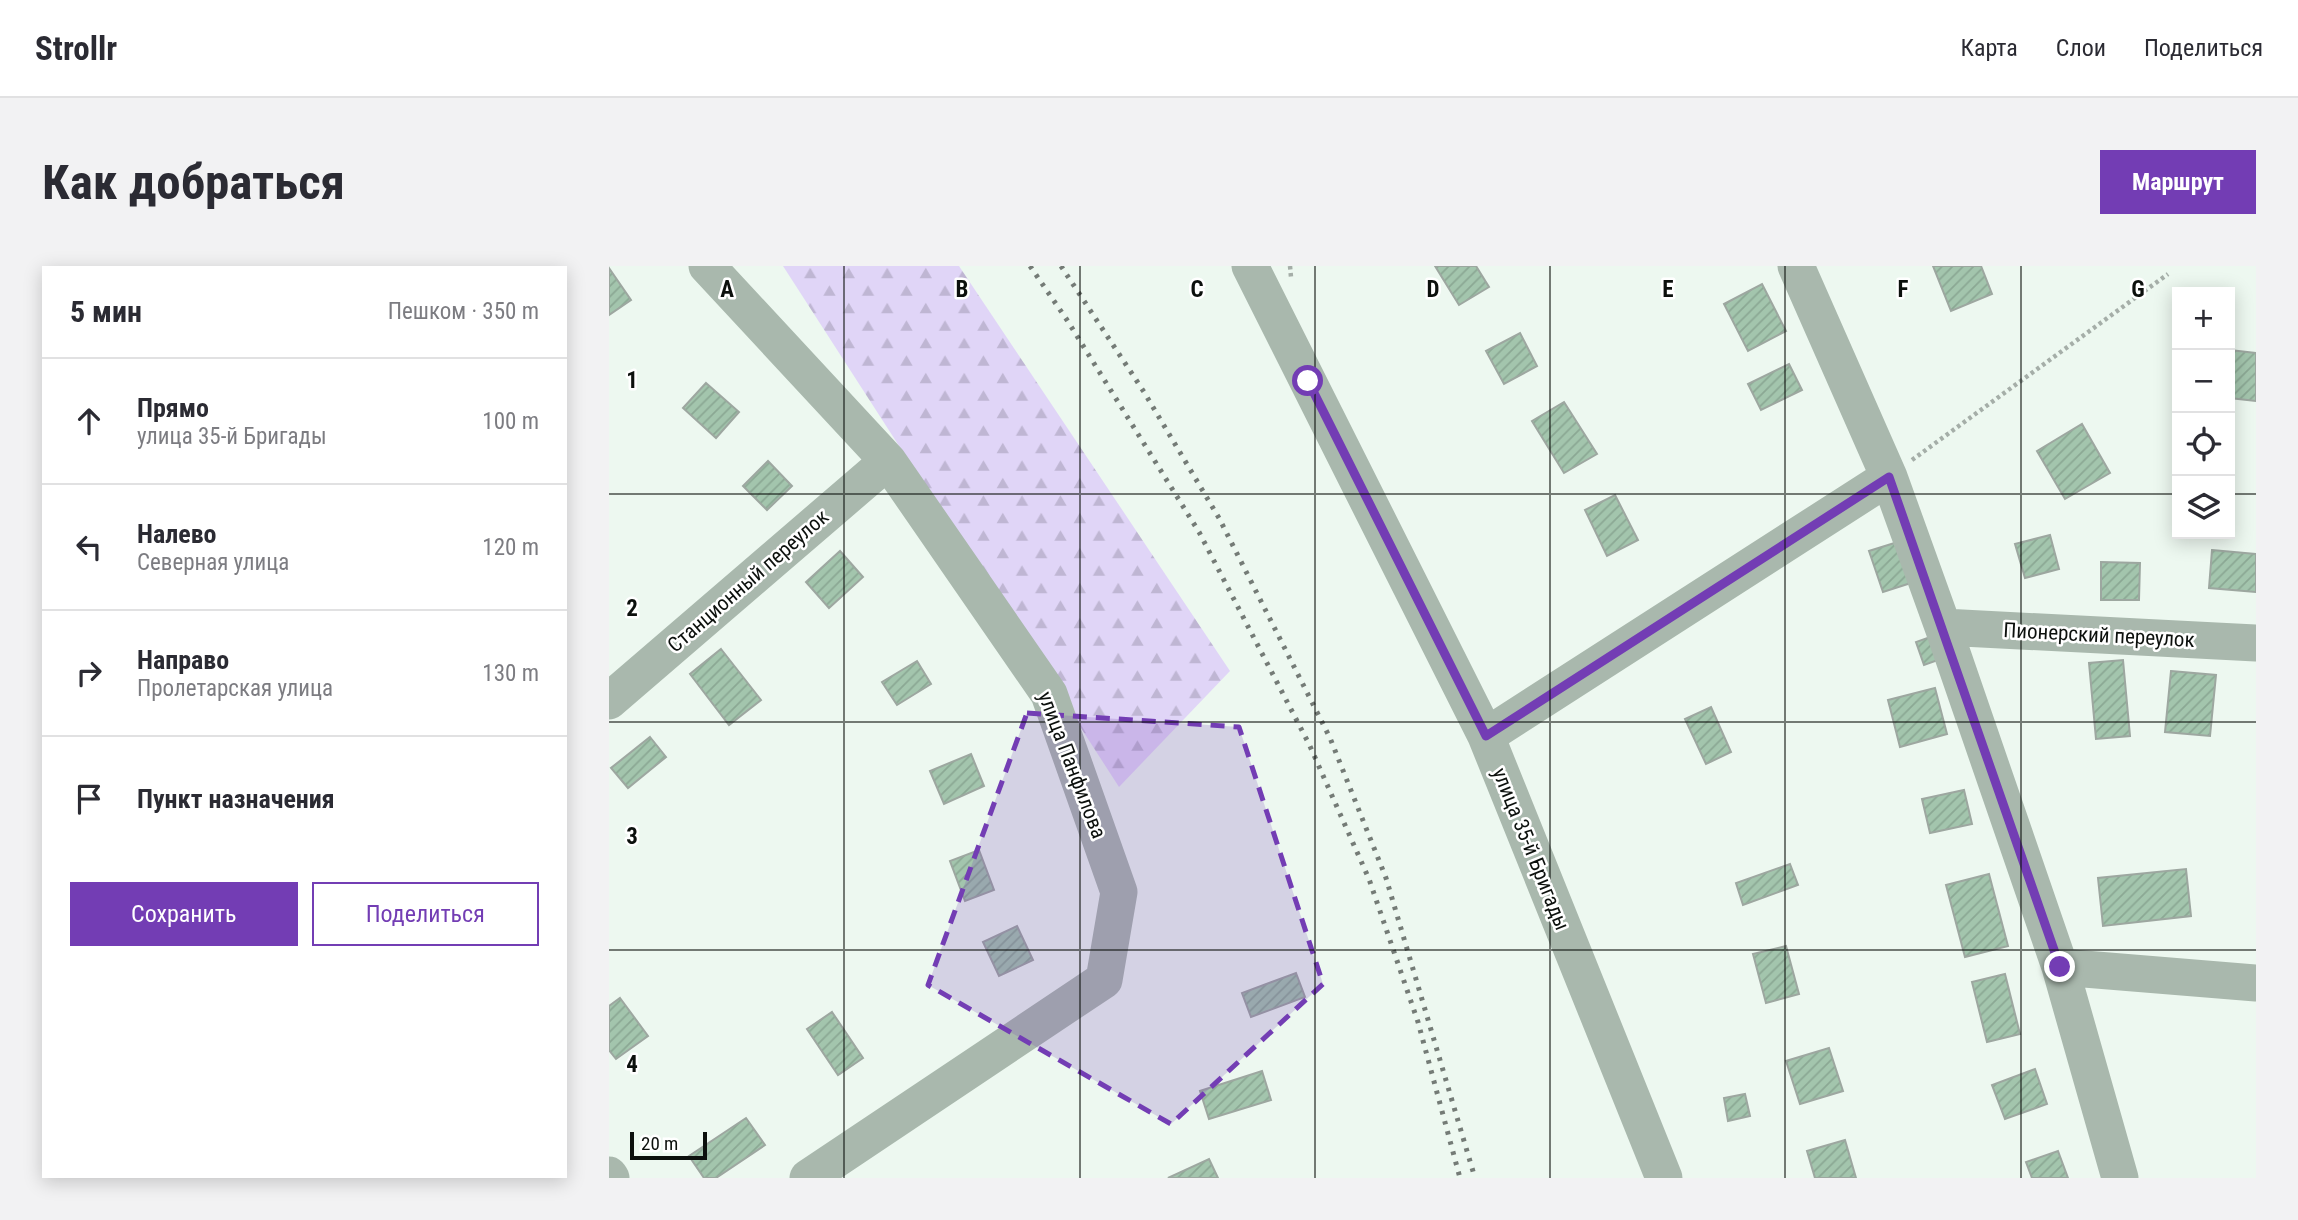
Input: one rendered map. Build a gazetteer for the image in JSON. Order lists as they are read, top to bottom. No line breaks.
{"streets":{"street":["Станционный переулок","Пионерский переулок","улица Панфилова","улица 35-й Бригады"]},"crossings":[["Станционный переулок","улица Панфилова"]],"scale_bar":"20 m","page":{"header":"Strollr","nav":["Карта","Слои","Поделиться"],"buttons":["Маршрут",["Сохранить","Поделиться"]],"title":"Как добраться","heading":["5 мин","Пешком · 350 m"],"map_buttons":["+","−"],"list":[["Прямо","улица 35-й Бригады","100 m"],["Налево","Северная улица","120 m"],["Направо","Пролетарская улица","130 m"],"Пункт назначения"],"scale":"20 m"},"grid":{"columns":["A","B","C","D","E","F","G"],"rows":["1","2","3","4"]}}
